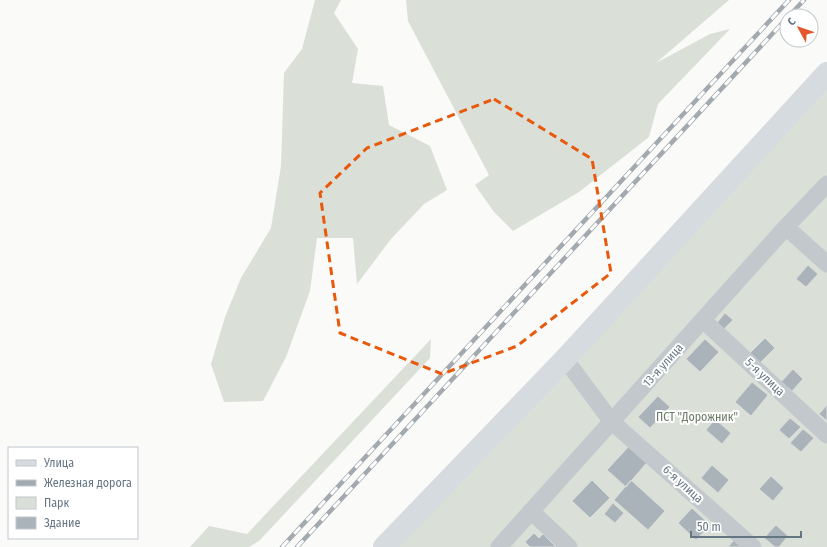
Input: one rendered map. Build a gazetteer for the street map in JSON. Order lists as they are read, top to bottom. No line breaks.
{"streets":{"street":["13-я улица","5-я улица","6-я улица"]},"crossings":[["13-я улица","5-я улица"],["13-я улица","6-я улица"]],"parks":["ПСТ \"Дорожник\""],"legend":["Улица","Железная дорога","Парк","Здание"],"scale_bar":"50 m","north":"top left"}
